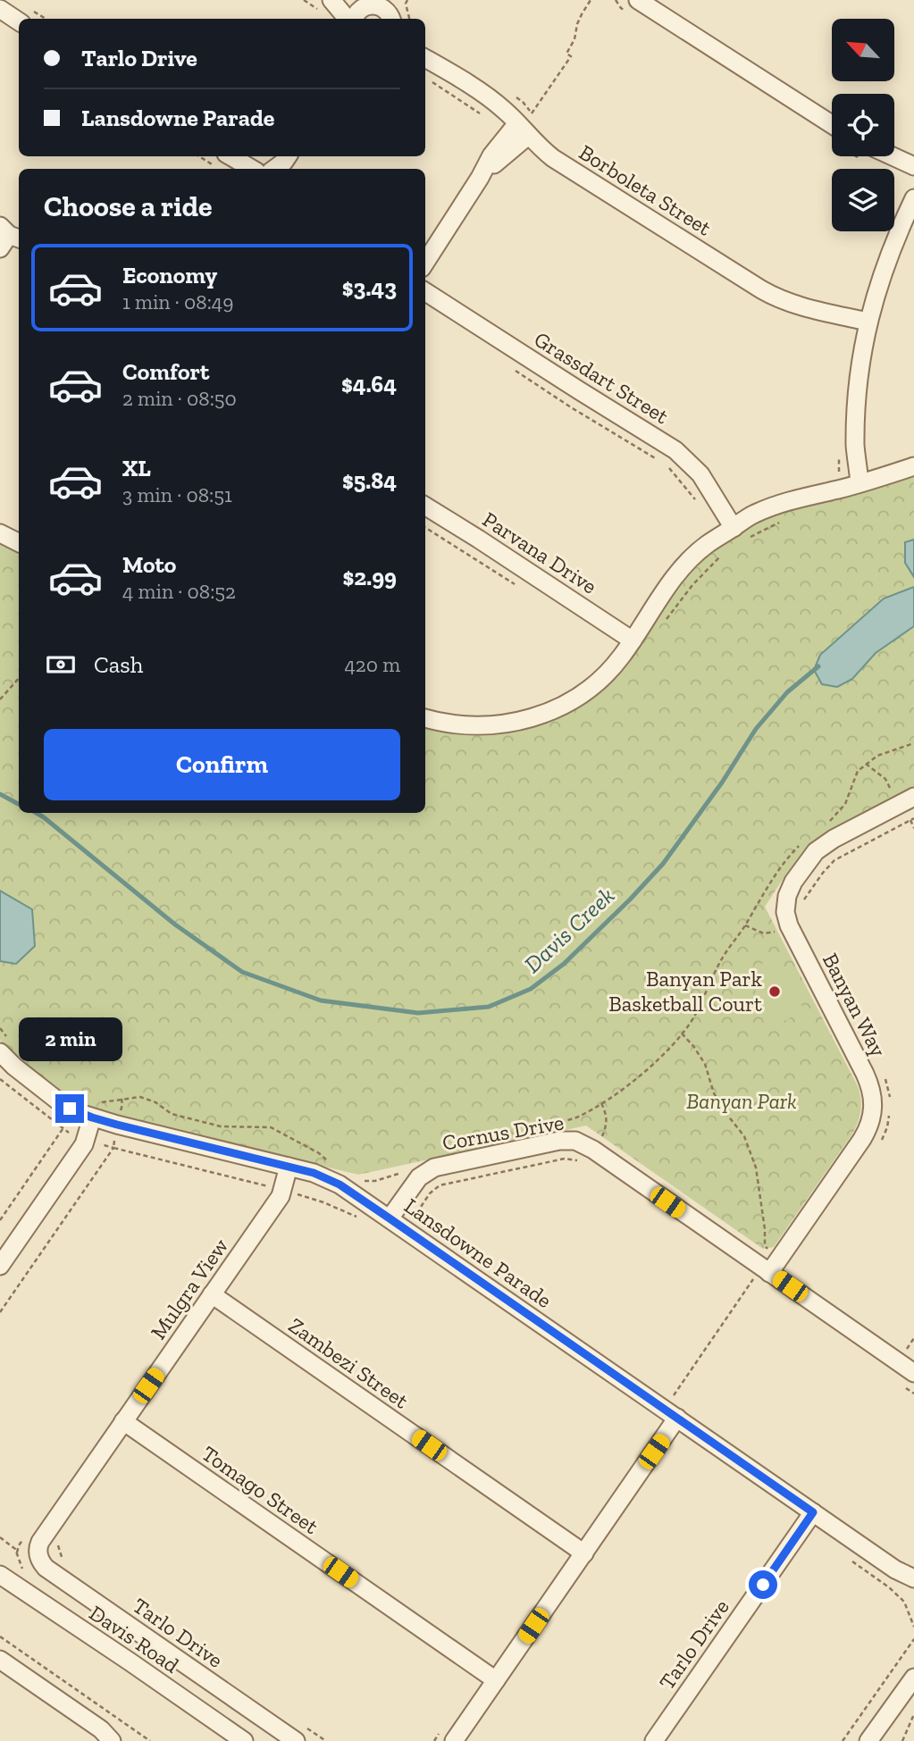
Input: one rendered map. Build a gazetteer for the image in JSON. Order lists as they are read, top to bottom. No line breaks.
{"streets":{"street":["Borboleta Street","Grassdart Street","Parvana Drive","Banyan Way","Cornus Drive","Lansdowne Parade","Mulgra View","Zambezi Street","Tomago Street","Tarlo Drive","Davis Road"]},"crossings":[["Banyan Way","Cornus Drive"],["Cornus Drive","Lansdowne Parade"],["Lansdowne Parade","Mulgra View"],["Lansdowne Parade","Tarlo Drive"],["Mulgra View","Zambezi Street"],["Mulgra View","Tomago Street"],["Mulgra View","Tarlo Drive"]],"water":["Davis Creek"],"parks":["Banyan Park"],"places":["Banyan Park Basketball Court"],"north":"top left","page":{"banner":["Tarlo Drive","Lansdowne Parade"],"heading":"Choose a ride","list":[{"name":"Economy","note":"1 min · 08:49","value":"$3.43"},{"name":"Comfort","note":"2 min · 08:50","value":"$4.64"},{"name":"XL","note":"3 min · 08:51","value":"$5.84"},{"name":"Moto","note":"4 min · 08:52","value":"$2.99"}],"pay":["Cash","420 m"],"buttons":"Confirm","bubble":"2 min"}}
